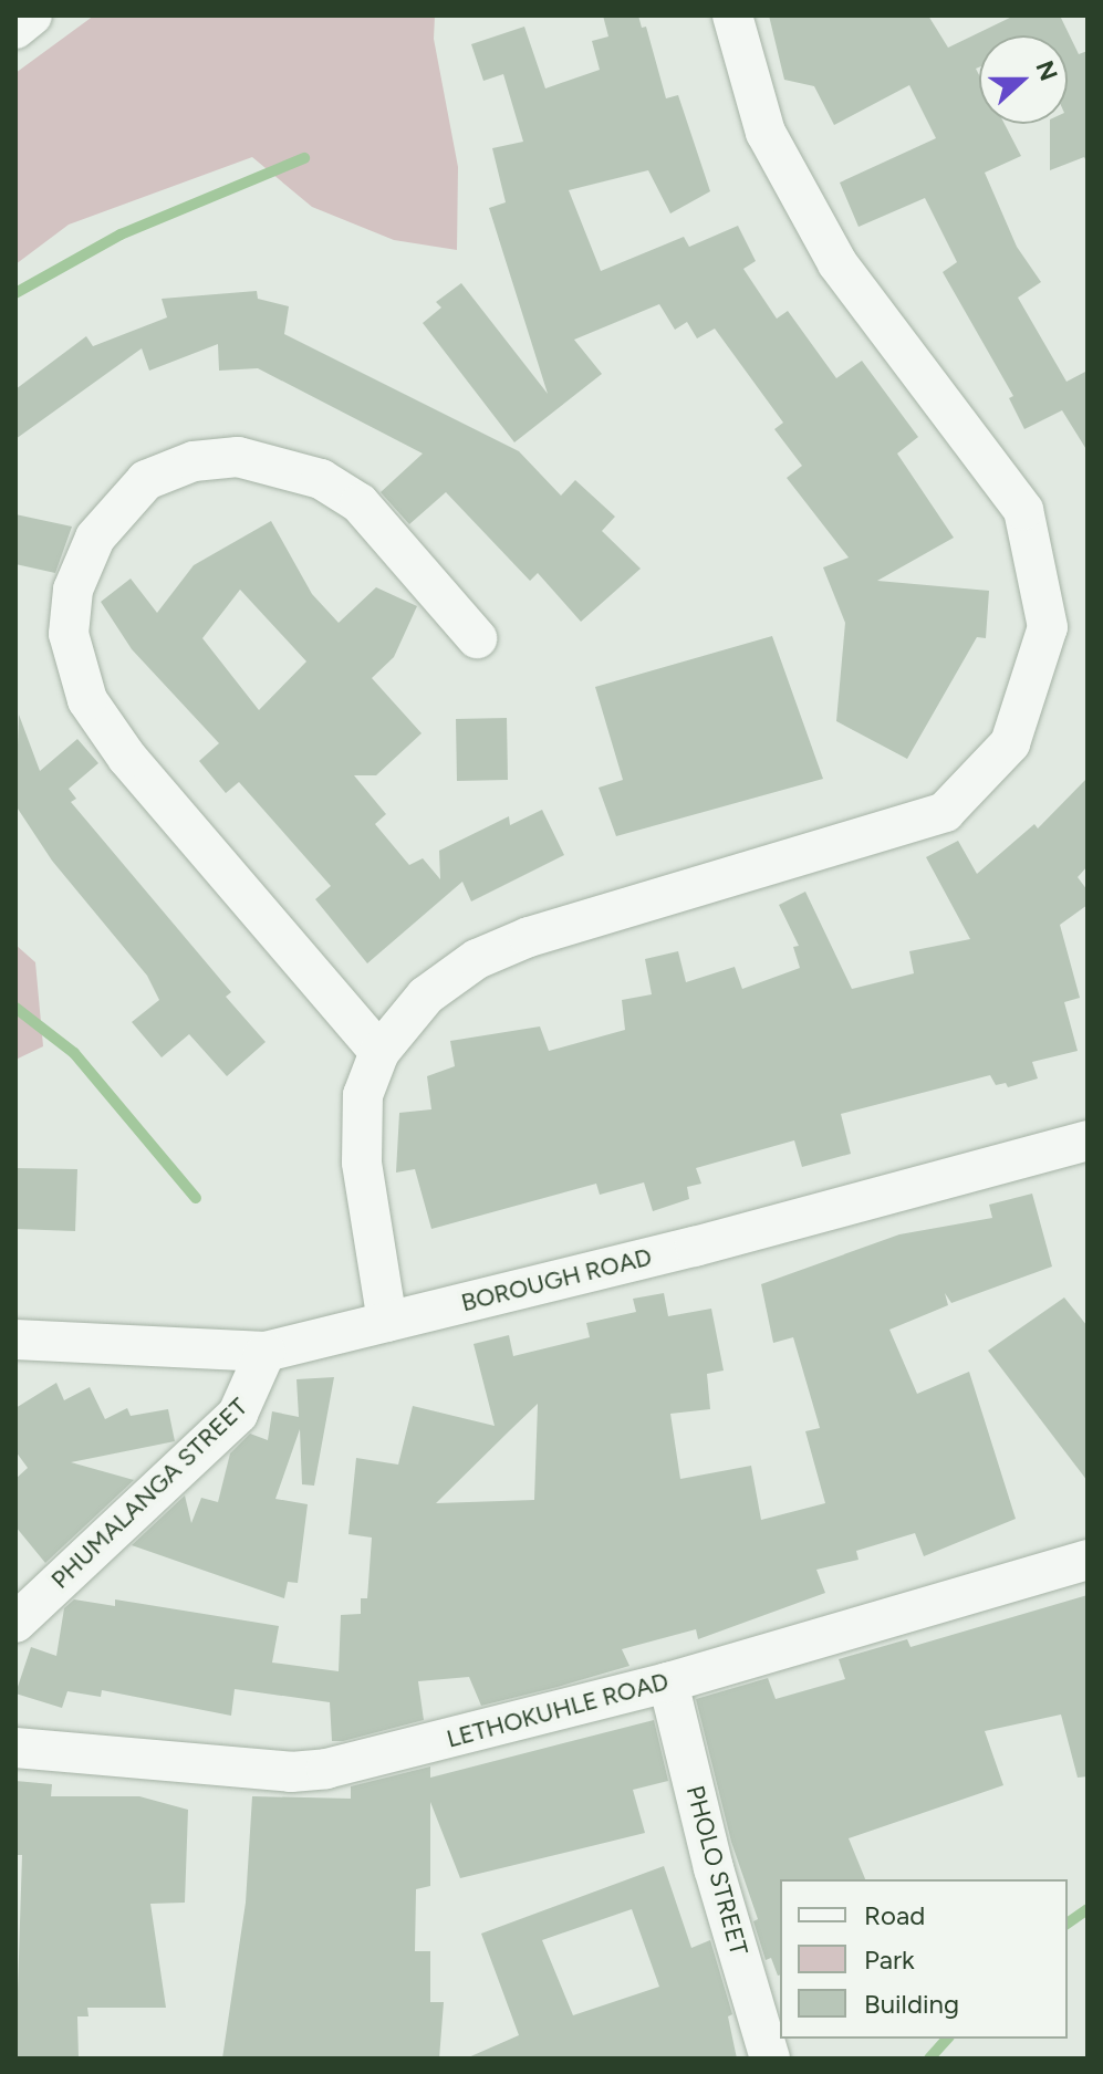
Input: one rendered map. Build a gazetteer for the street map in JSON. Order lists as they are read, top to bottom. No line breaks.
{"streets":{"street":["BOROUGH ROAD","PHUMALANGA STREET","LETHOKUHLE ROAD","PHOLO STREET"]},"crossings":[["BOROUGH ROAD","PHUMALANGA STREET"],["LETHOKUHLE ROAD","PHOLO STREET"]],"legend":["Road","Park","Building"],"north":"right"}
